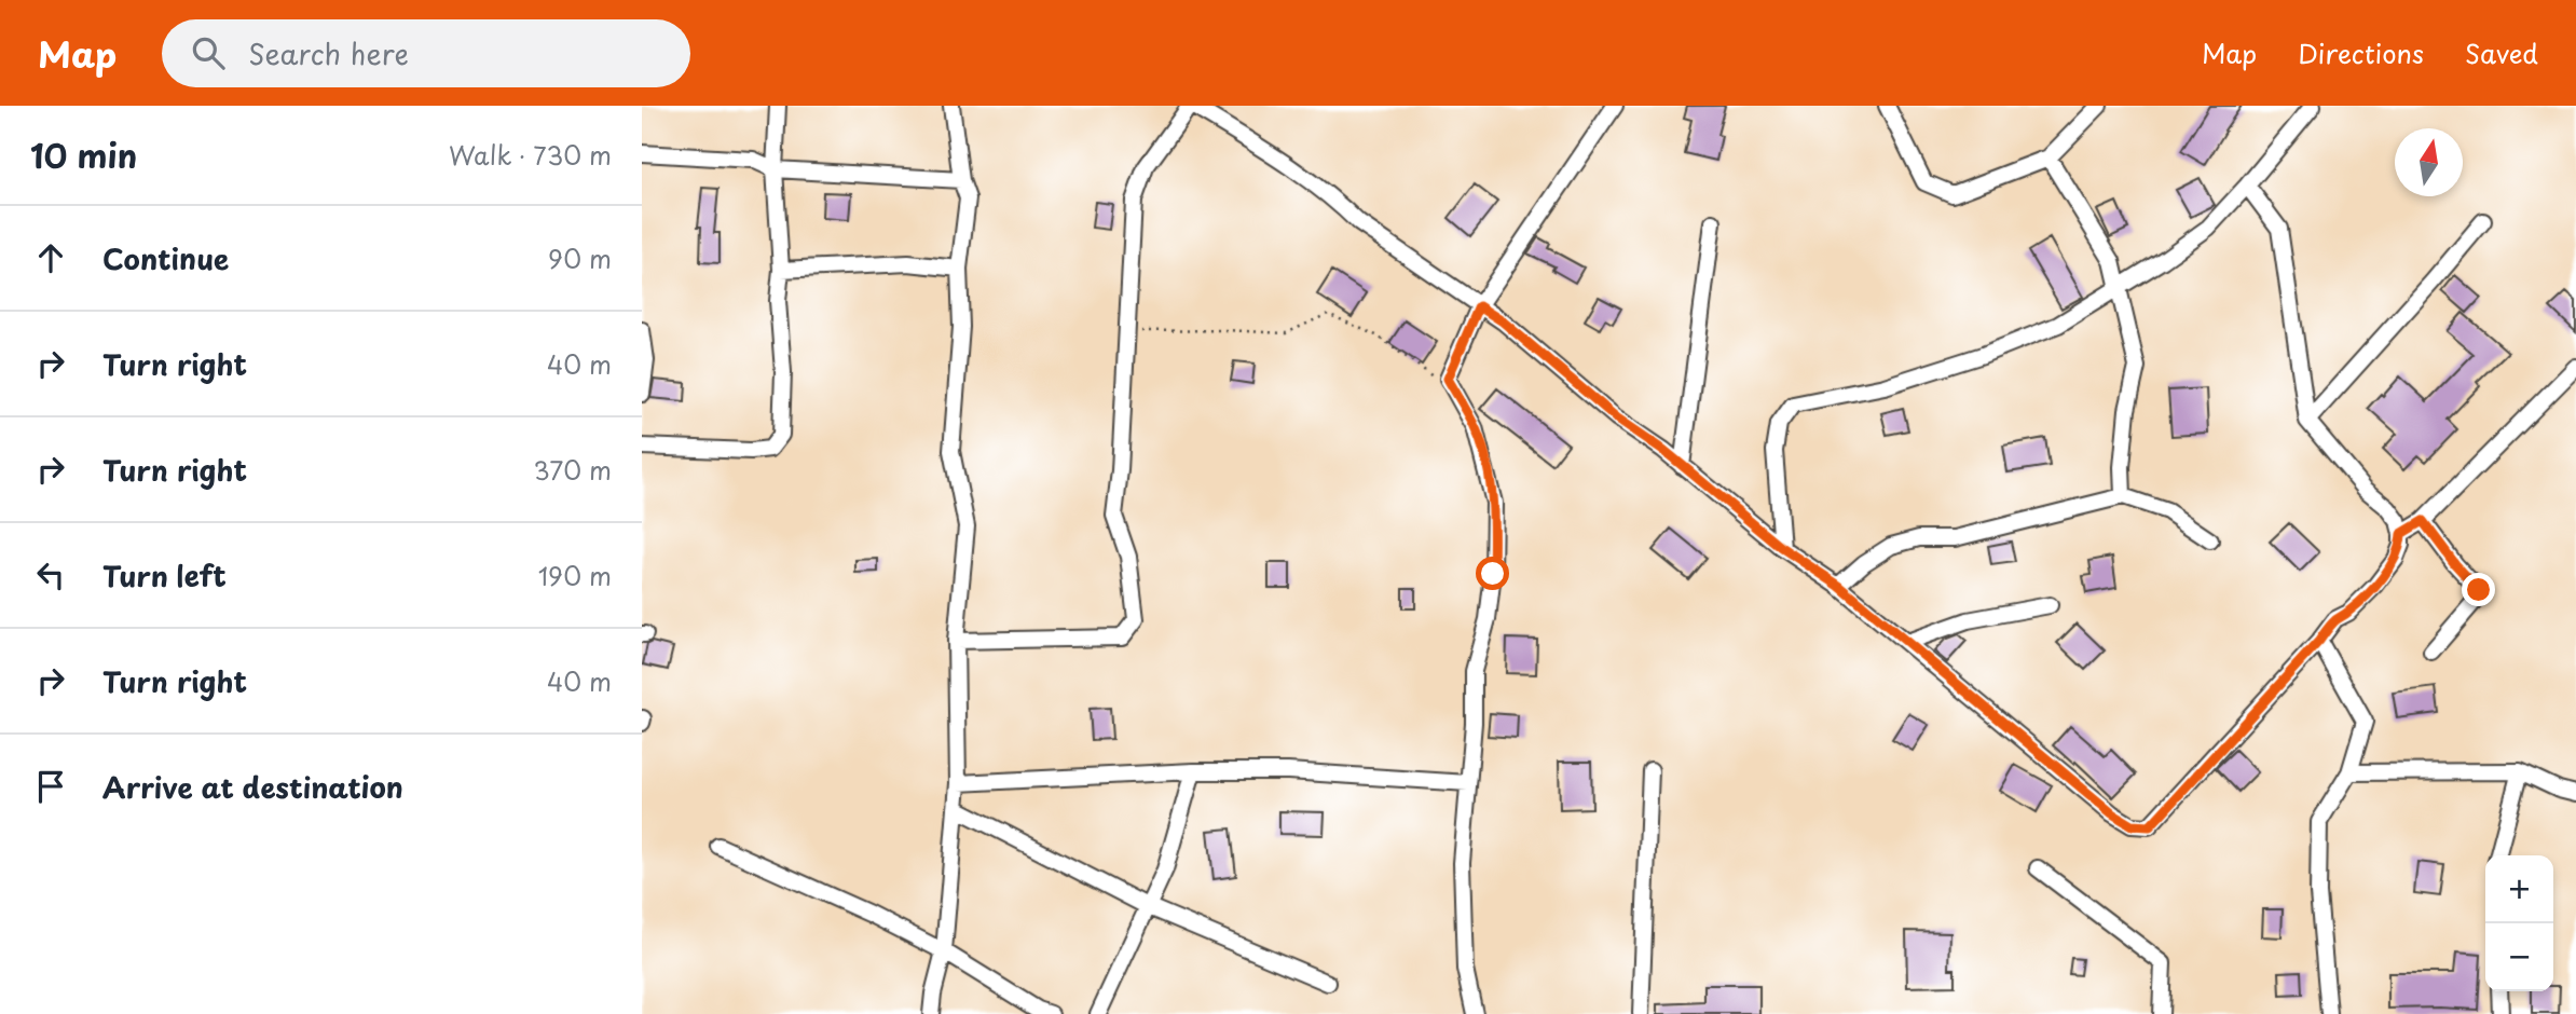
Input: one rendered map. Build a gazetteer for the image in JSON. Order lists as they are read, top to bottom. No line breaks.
{"north":"top","page":{"header":"Map","search":"Search here","nav":["Map","Directions","Saved"],"heading":["10 min","Walk · 730 m"],"list":[["Continue","90 m"],["Turn right","40 m"],["Turn right","370 m"],["Turn left","190 m"],["Turn right","40 m"],"Arrive at destination"],"map_buttons":["+","−"]}}
